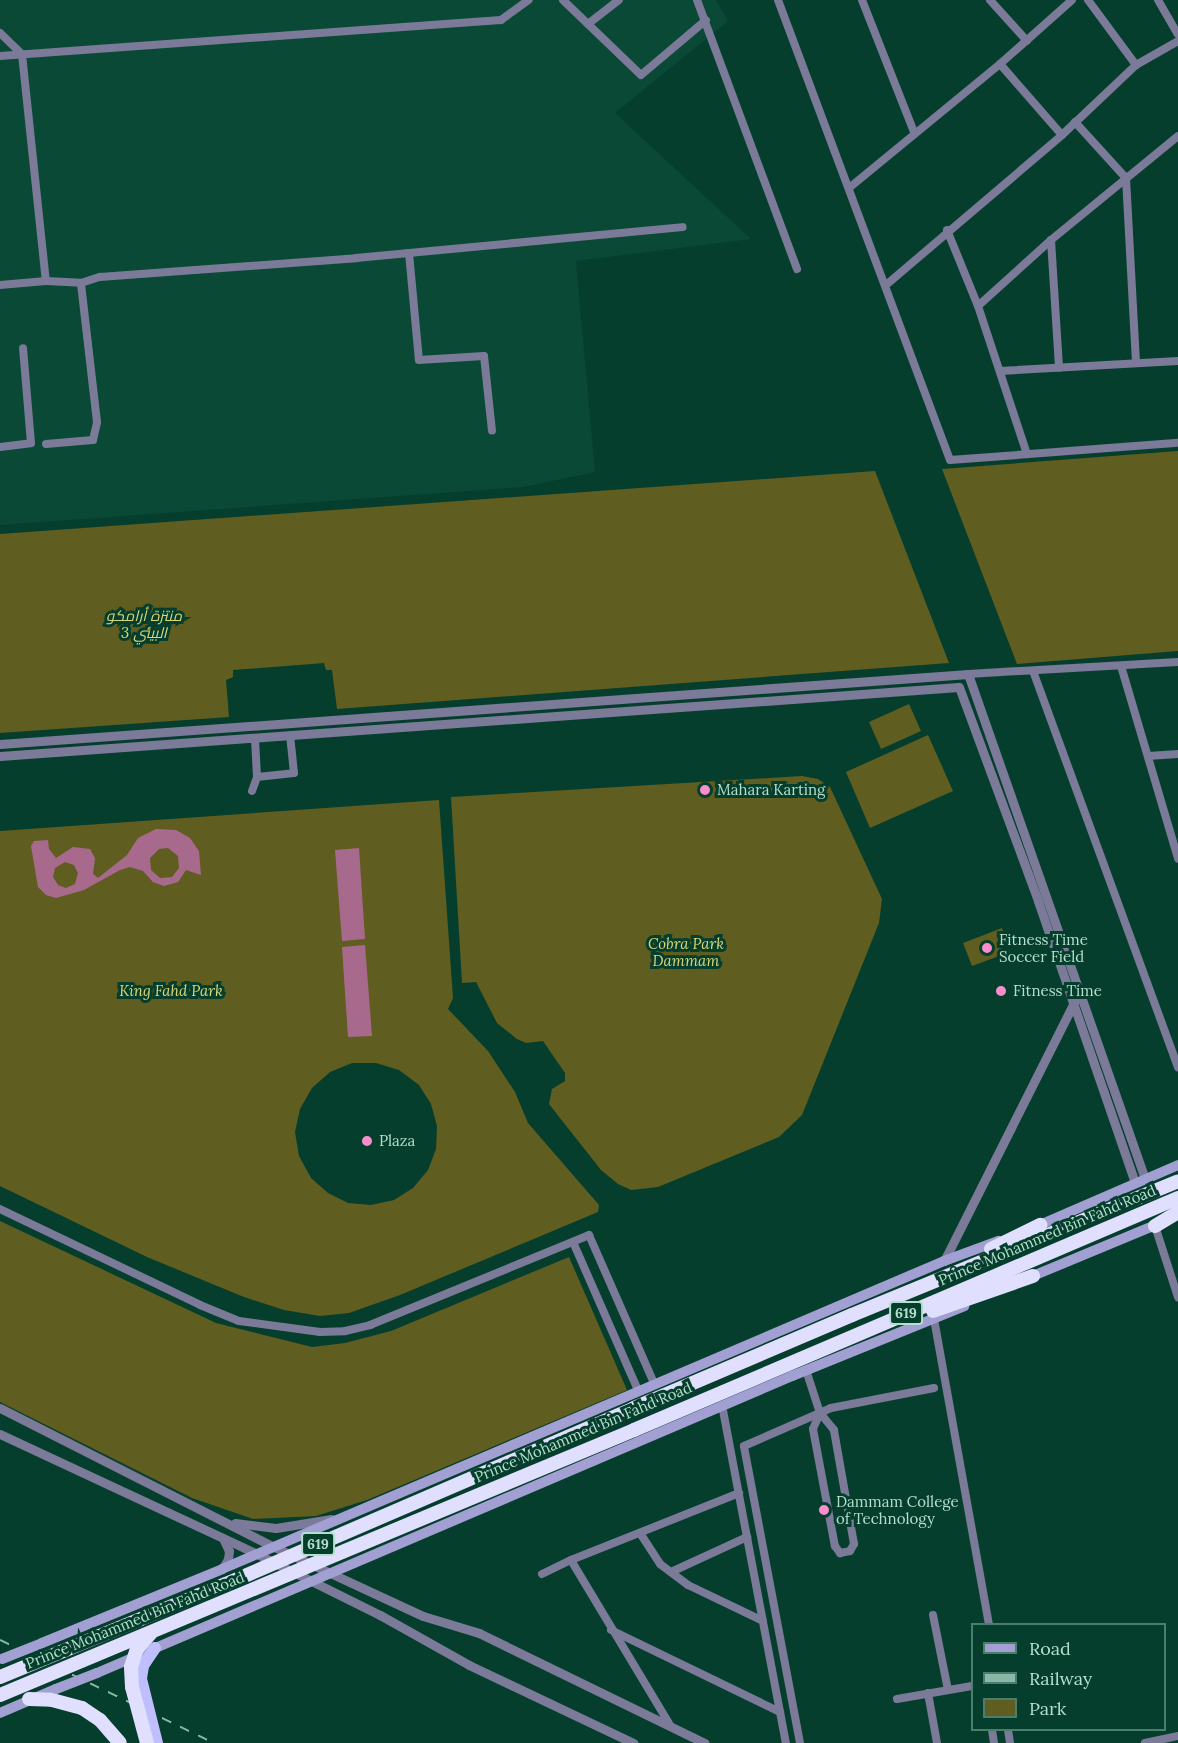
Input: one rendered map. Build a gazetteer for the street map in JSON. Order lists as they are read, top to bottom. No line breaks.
{"streets":{"highway":["Prince Mohammed Bin Fahd Road","619"]},"parks":["منتزة أرامكو البيئي 3","Cobra Park Dammam","King Fahd Park"],"places":["Mahara Karting","Fitness Time Soccer Field","Fitness Time","Plaza","Dammam College of Technology"],"legend":["Road","Railway","Park"]}
